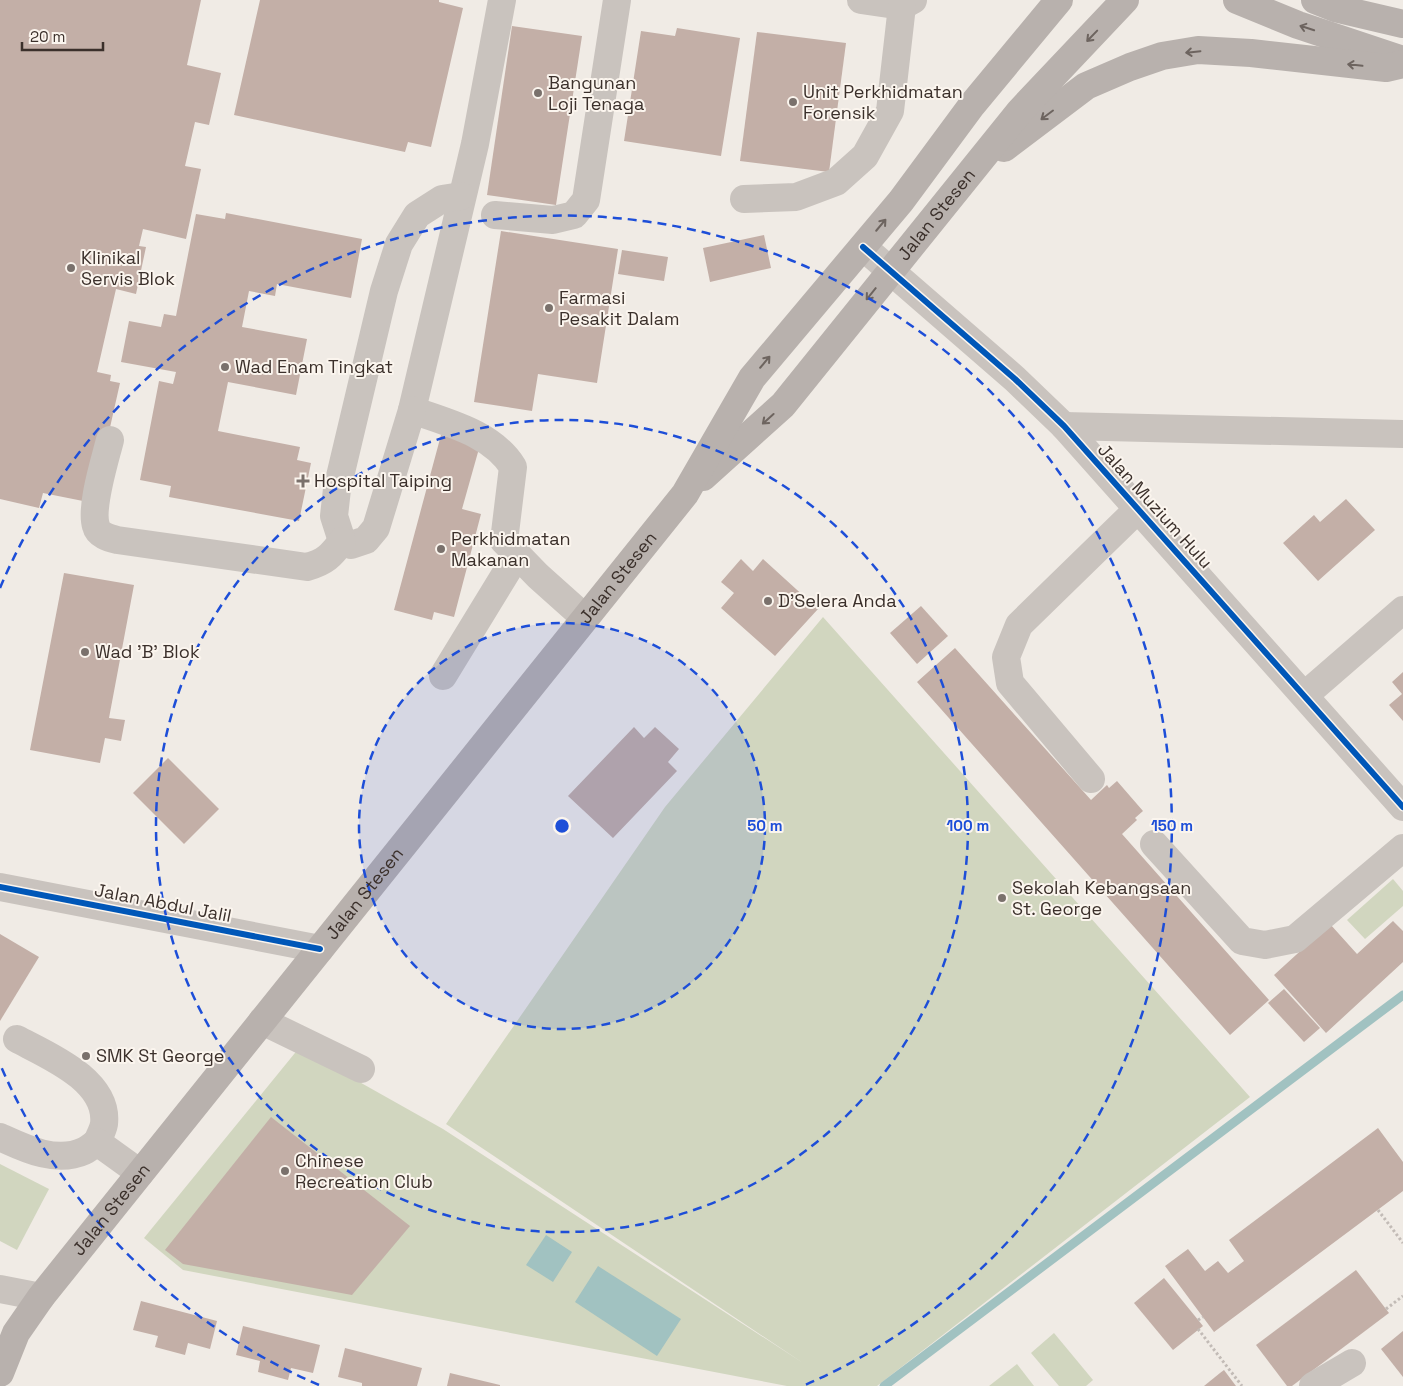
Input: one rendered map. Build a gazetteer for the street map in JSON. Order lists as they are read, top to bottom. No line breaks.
{"streets":{"main road":["Jalan Stesen"],"street":["Jalan Muzium Hulu","Jalan Abdul Jalil"]},"crossings":[["Jalan Stesen","Jalan Muzium Hulu"],["Jalan Stesen","Jalan Abdul Jalil"]],"places":{"other":["Bangunan Loji Tenaga","Unit Perkhidmatan Forensik","Klinikal Servis Blok","Farmasi Pesakit Dalam","Wad Enam Tingkat","Perkhidmatan Makanan","D'Selera Anda","Wad 'B' Blok","Sekolah Kebangsaan St. George","SMK St George","Chinese Recreation Club"],"health":["Hospital Taiping"]},"scale_bar":"20 m","rings":["50 m","100 m","150 m"]}
